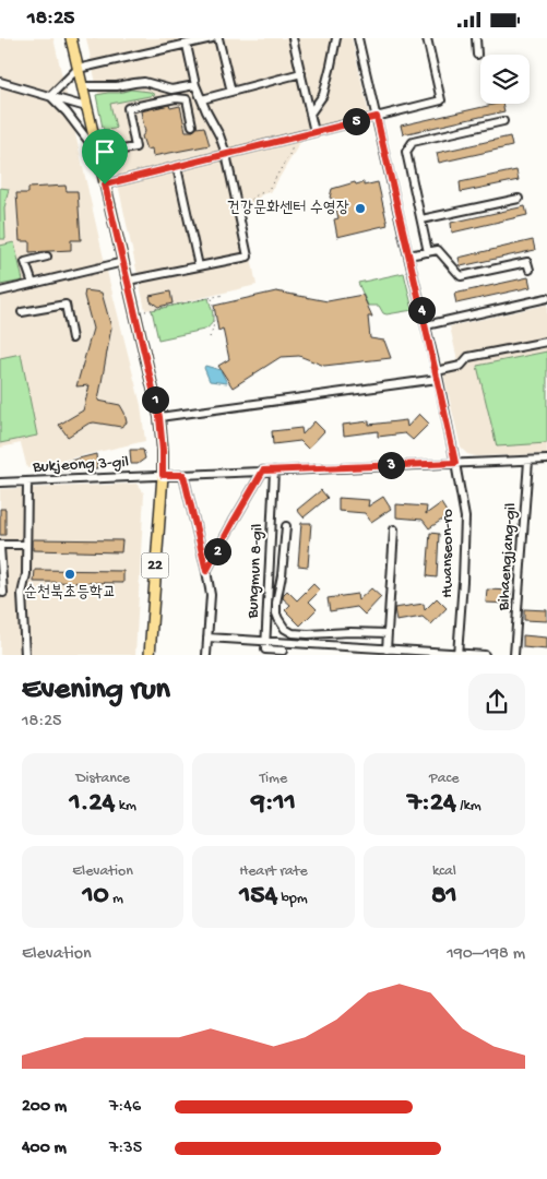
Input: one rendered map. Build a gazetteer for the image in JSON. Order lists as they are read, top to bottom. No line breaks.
{"streets":{"main road":["22"],"street":["Bukjeong 3-gil","Hwanseon-ro","Bihaengjang-gil","Bungmun 8-gil"]},"crossings":[["Bukjeong 3-gil","Hwanseon-ro"],["Bukjeong 3-gil","Bihaengjang-gil"],["Bukjeong 3-gil","22"],["Bukjeong 3-gil","Bungmun 8-gil"],["Hwanseon-ro","Bungmun 8-gil"]],"places":["건강문화센터 수영장","순천북초등학교"],"page":{"status":"18:25","pins":["5","4","1","3","2"],"heading":["Evening run","18:25"],"stats":[["Distance","1.24 km"],["Time","9:11"],["Pace","7:24 /km"],["Elevation","10 m"],["Heart rate","154 bpm"],["kcal","81"]],"chart":["Elevation","190–198 m"],"list":[{"name":"200 m","note":"7:46"},{"name":"400 m","note":"7:35"}]}}
